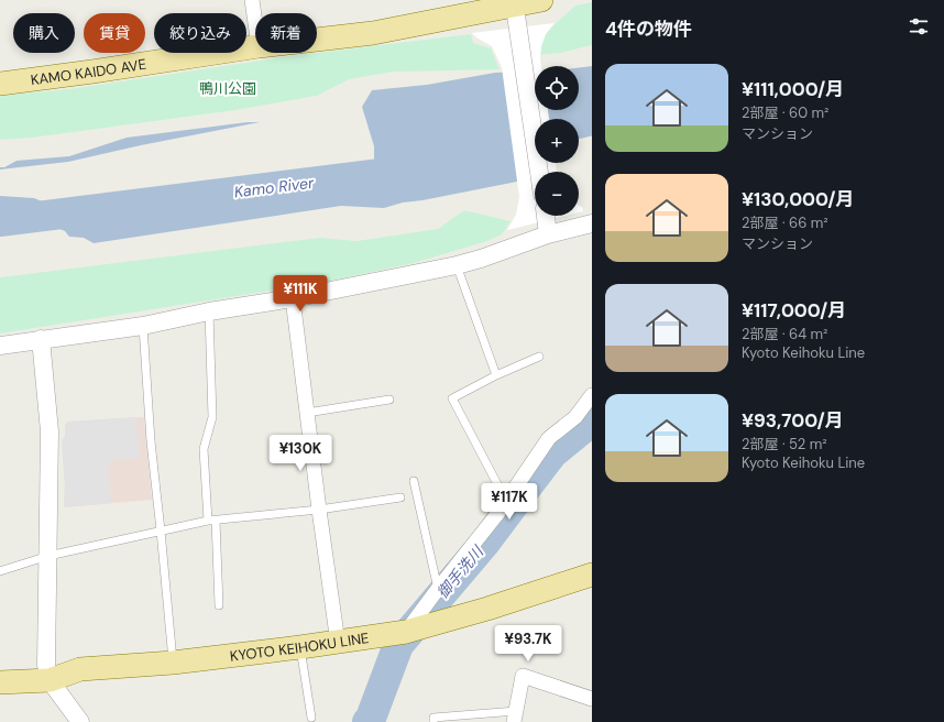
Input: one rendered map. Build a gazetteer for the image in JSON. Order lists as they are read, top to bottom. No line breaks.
{"streets":{"main road":["KAMO KAIDO AVE","KYOTO KEIHOKU LINE"]},"water":["Kamo River","御手洗川"],"parks":["鴨川公園"],"page":{"heading":"4件の物件","chip":["購入","賃貸","絞り込み","新着"],"list":[{"name":"¥111,000/月","note":"2部屋 · 60 m² · マンション"},{"name":"¥130,000/月","note":"2部屋 · 66 m² · マンション"},{"name":"¥117,000/月","note":"2部屋 · 64 m² · Kyoto Keihoku Line"},{"name":"¥93,700/月","note":"2部屋 · 52 m² · Kyoto Keihoku Line"}],"map_buttons":["+","−"],"price":["¥111K","¥130K","¥117K","¥93.7K"]}}
